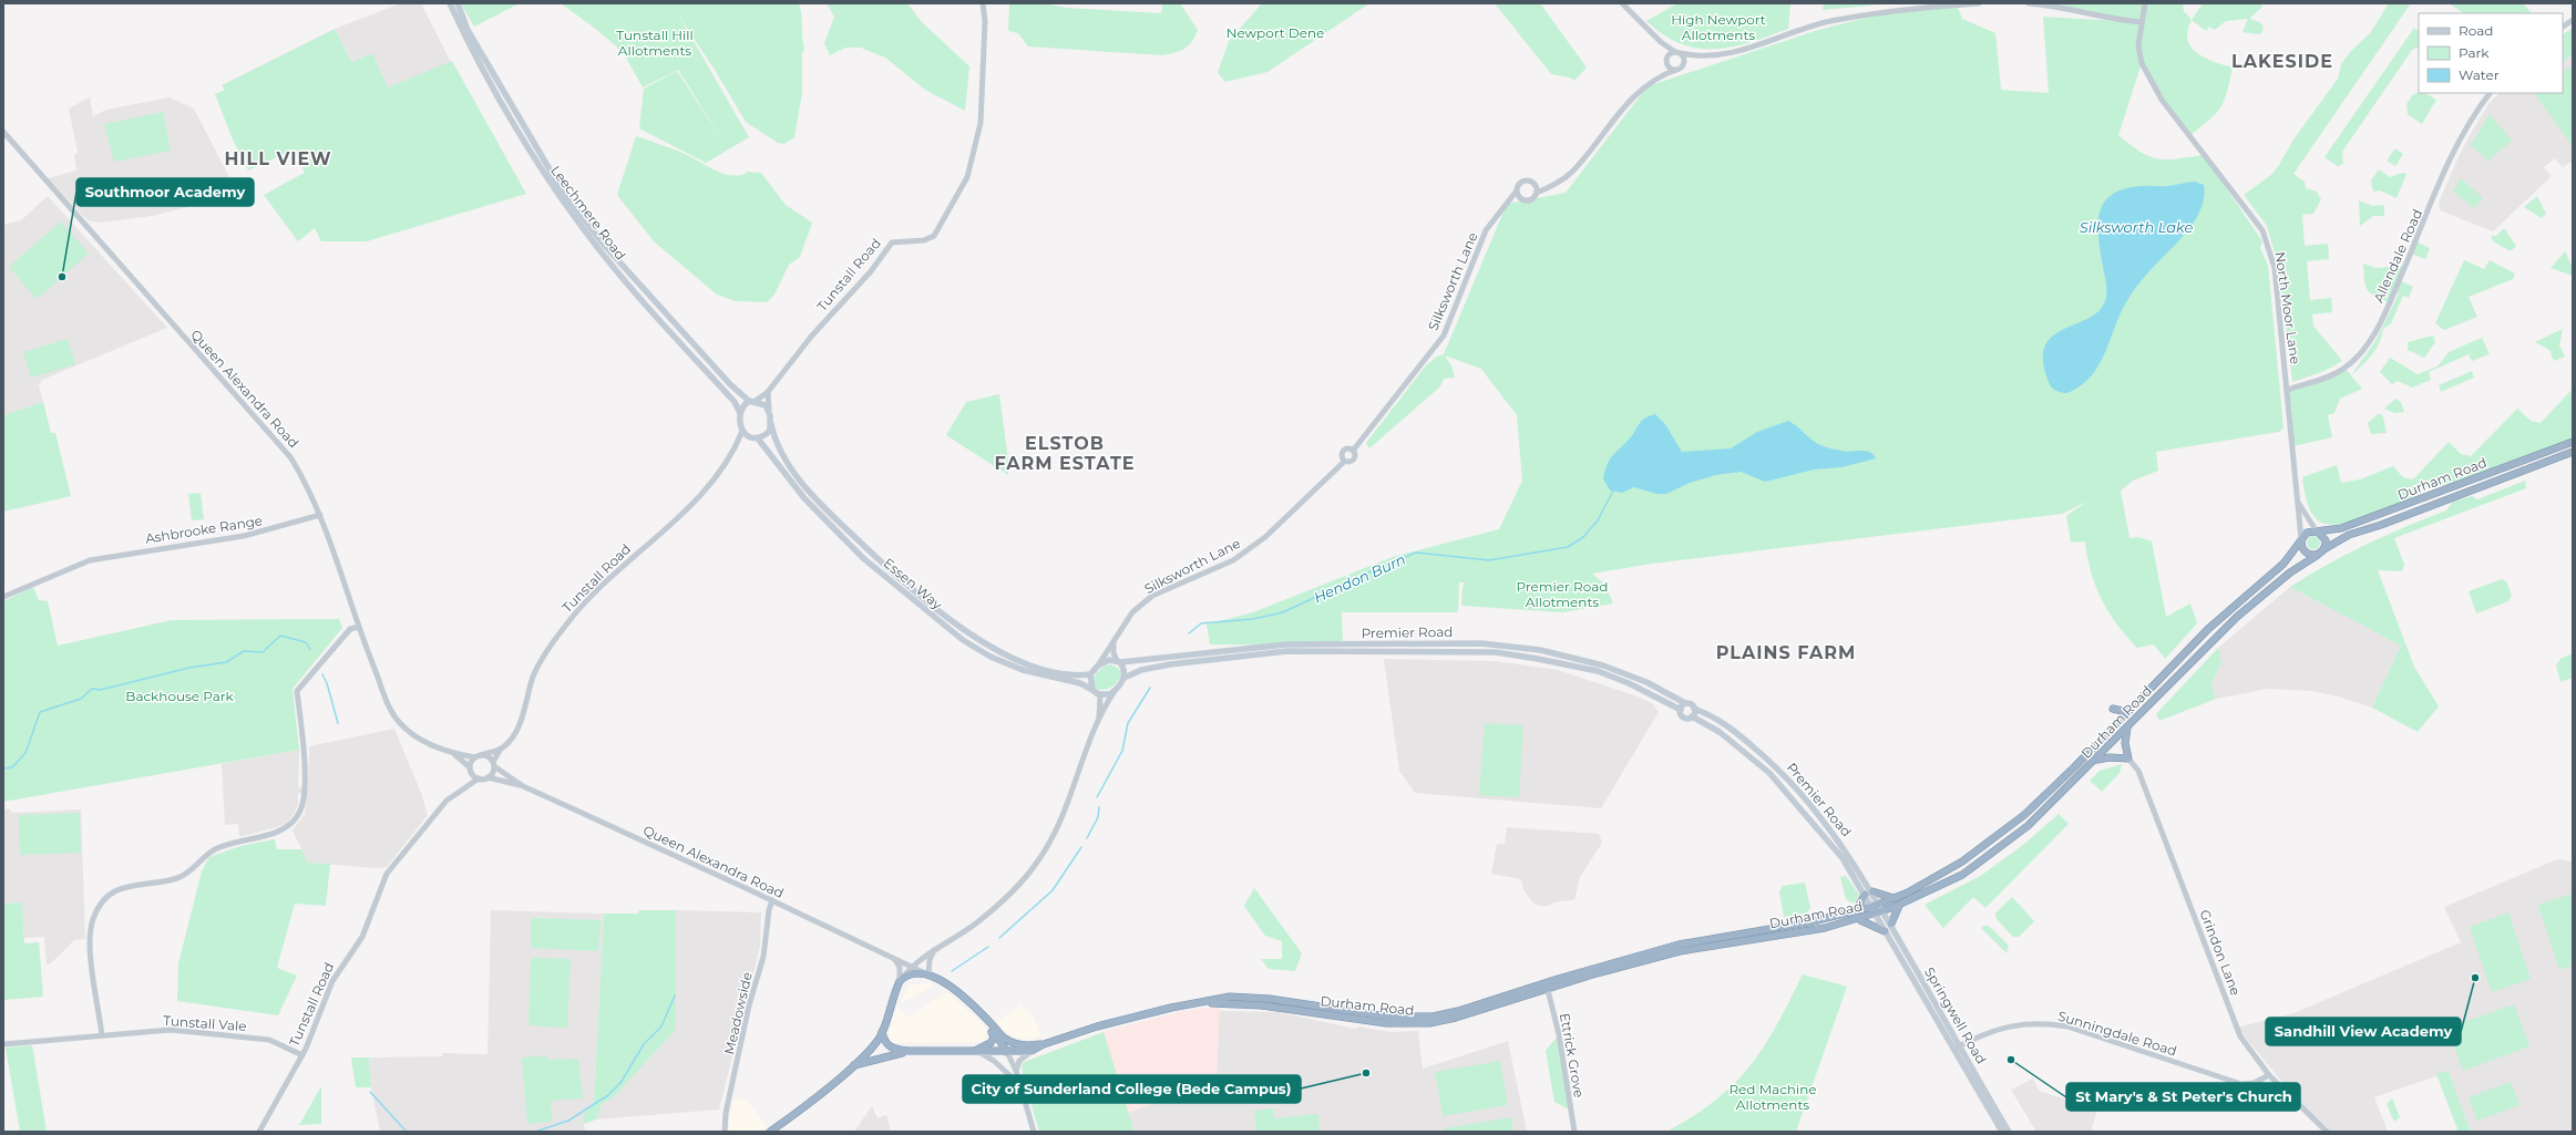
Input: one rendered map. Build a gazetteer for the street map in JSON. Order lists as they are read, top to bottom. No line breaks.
{"streets":{"highway":["Durham Road"],"main road":["Leechmere Road","Tunstall Road","Essen Way","Premier Road","Springwell Road"],"street":["Allendale Road","Silksworth Lane","North Moor Lane","Queen Alexandra Road","Ashbrooke Range","Grindon Lane","Meadowside","Tunstall Vale","Sunningdale Road","Ettrick Grove"]},"crossings":[["Leechmere Road","Tunstall Road"],["Leechmere Road","Essen Way"],["Allendale Road","North Moor Lane"],["Tunstall Road","Queen Alexandra Road"],["Tunstall Road","Essen Way"],["Tunstall Road","Tunstall Vale"],["Silksworth Lane","Essen Way"],["Silksworth Lane","Premier Road"],["North Moor Lane","Durham Road"],["Queen Alexandra Road","Durham Road"],["Queen Alexandra Road","Ashbrooke Range"],["Queen Alexandra Road","Meadowside"],["Durham Road","Premier Road"],["Durham Road","Springwell Road"],["Durham Road","Ettrick Grove"],["Essen Way","Premier Road"],["Premier Road","Springwell Road"],["Grindon Lane","Sunningdale Road"],["Springwell Road","Sunningdale Road"]],"districts":["LAKESIDE","HILL VIEW","ELSTOB FARM ESTATE","PLAINS FARM"],"water":["Silksworth Lake","Hendon Burn"],"parks":["High Newport Allotments","Newport Dene","Tunstall Hill Allotments","Premier Road Allotments","Backhouse Park","Red Machine Allotments"],"places":["Southmoor Academy","Sandhill View Academy","St Mary's & St Peter's Church","City of Sunderland College (Bede Campus)"],"legend":["Road","Park","Water"]}
